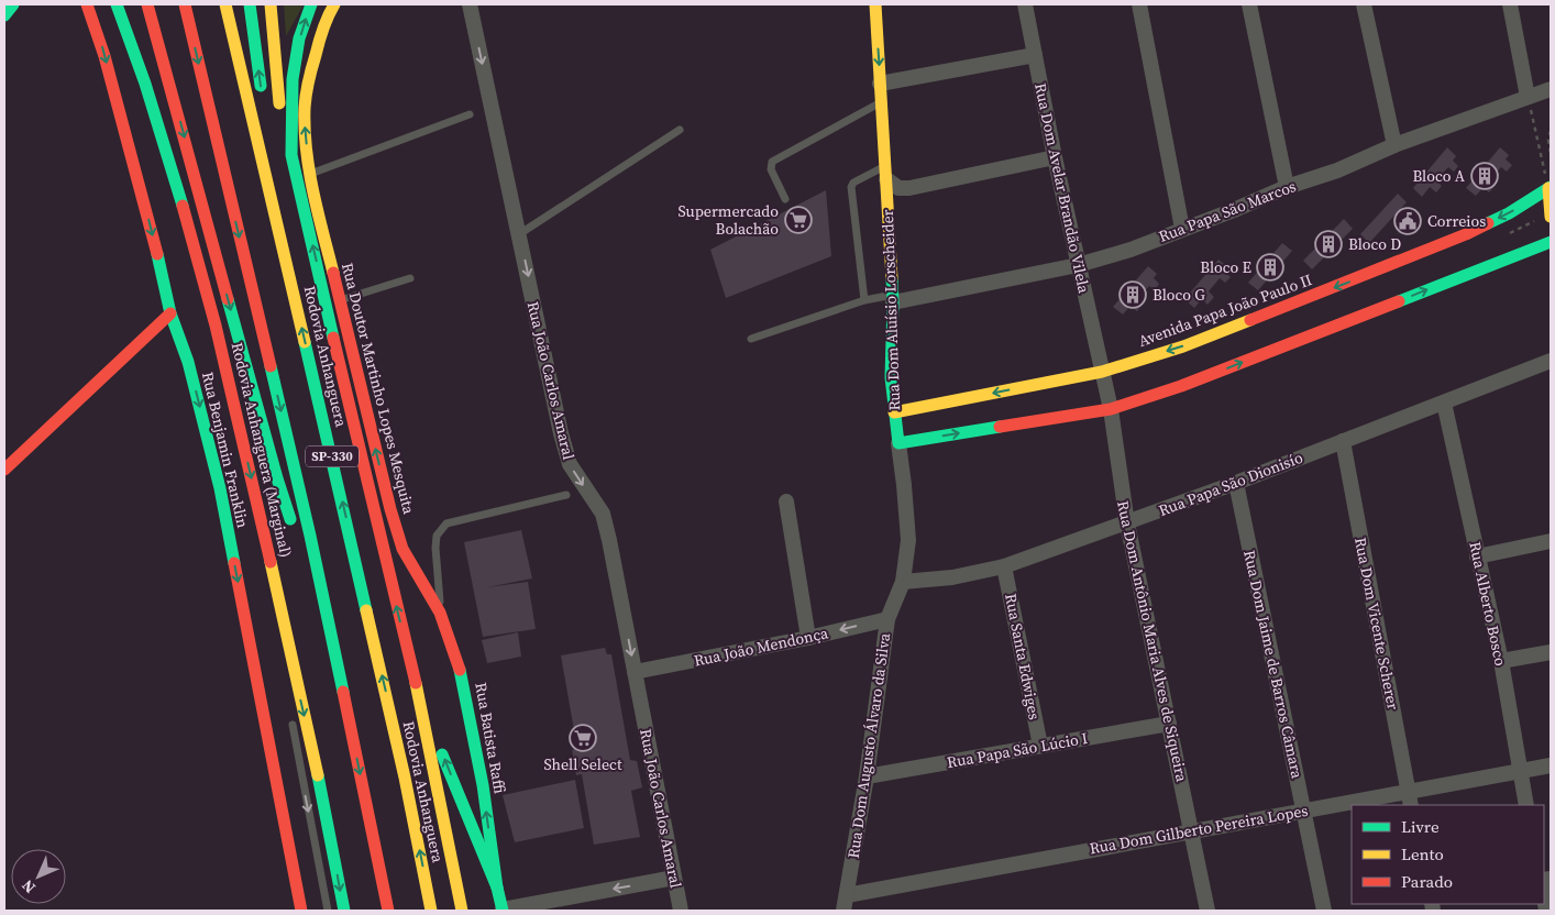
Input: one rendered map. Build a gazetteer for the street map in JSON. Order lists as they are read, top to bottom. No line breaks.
{"streets":{"main road":["Rua Dom Aluísio Lorscheider","Avenida Papa João Paulo II","Rodovia Anhanguera","Rua Doutor Martinho Lopes Mesquita","Rua Benjamin Franklin","Rodovia Anhanguera (Marginal)","SP-330","Rua Batista Raffi"],"street":["Rua Dom Avelar Brandão Vilela","Rua Papa São Marcos","Rua João Carlos Amaral","Rua Papa São Dionisío","Rua Alberto Bosco","Rua Dom Vicente Scherer","Rua Dom Antônio Maria Alves de Siqueira","Rua João Mendonça","Rua Santa Edwiges","Rua Dom Jaime de Barros Câmara","Rua Dom Augusto Álvaro da Silva","Rua Papa São Lúcio I","Rua Dom Gilberto Pereira Lopes"]},"crossings":[["Rua Dom Avelar Brandão Vilela","Rua Papa São Marcos"],["Rua Dom Avelar Brandão Vilela","Avenida Papa João Paulo II"],["Rua Dom Avelar Brandão Vilela","Rua Dom Antônio Maria Alves de Siqueira"],["Rua Papa São Marcos","Rua Dom Aluísio Lorscheider"],["Rua Dom Aluísio Lorscheider","Avenida Papa João Paulo II"],["Rua Dom Aluísio Lorscheider","Rua Papa São Dionisío"],["Rua Dom Aluísio Lorscheider","Rua Dom Augusto Álvaro da Silva"],["Avenida Papa João Paulo II","Rua Dom Antônio Maria Alves de Siqueira"],["Rua João Carlos Amaral","Rua João Mendonça"],["Rua Doutor Martinho Lopes Mesquita","Rua Batista Raffi"],["Rua Papa São Dionisío","Rua Alberto Bosco"],["Rua Papa São Dionisío","Rua Dom Vicente Scherer"],["Rua Papa São Dionisío","Rua Dom Antônio Maria Alves de Siqueira"],["Rua Papa São Dionisío","Rua Santa Edwiges"],["Rua Papa São Dionisío","Rua Dom Jaime de Barros Câmara"],["Rua Papa São Dionisío","Rua Dom Augusto Álvaro da Silva"],["Rua Alberto Bosco","Rua Dom Gilberto Pereira Lopes"],["Rua Dom Vicente Scherer","Rua Dom Gilberto Pereira Lopes"],["Rua Dom Antônio Maria Alves de Siqueira","Rua Papa São Lúcio I"],["Rua Dom Antônio Maria Alves de Siqueira","Rua Dom Gilberto Pereira Lopes"],["Rua João Mendonça","Rua Dom Augusto Álvaro da Silva"],["Rua Santa Edwiges","Rua Papa São Lúcio I"],["Rua Dom Jaime de Barros Câmara","Rua Dom Gilberto Pereira Lopes"],["Rua Dom Augusto Álvaro da Silva","Rua Papa São Lúcio I"],["Rua Dom Augusto Álvaro da Silva","Rua Dom Gilberto Pereira Lopes"]],"one_way":["Rua João Carlos Amaral"],"places":{"building":["Bloco A","Bloco D","Bloco E","Bloco G"],"supermarket":["Supermercado Bolachão","Shell Select"],"public building":["Correios"]},"legend":["Livre","Lento","Parado"],"north":"bottom left"}
